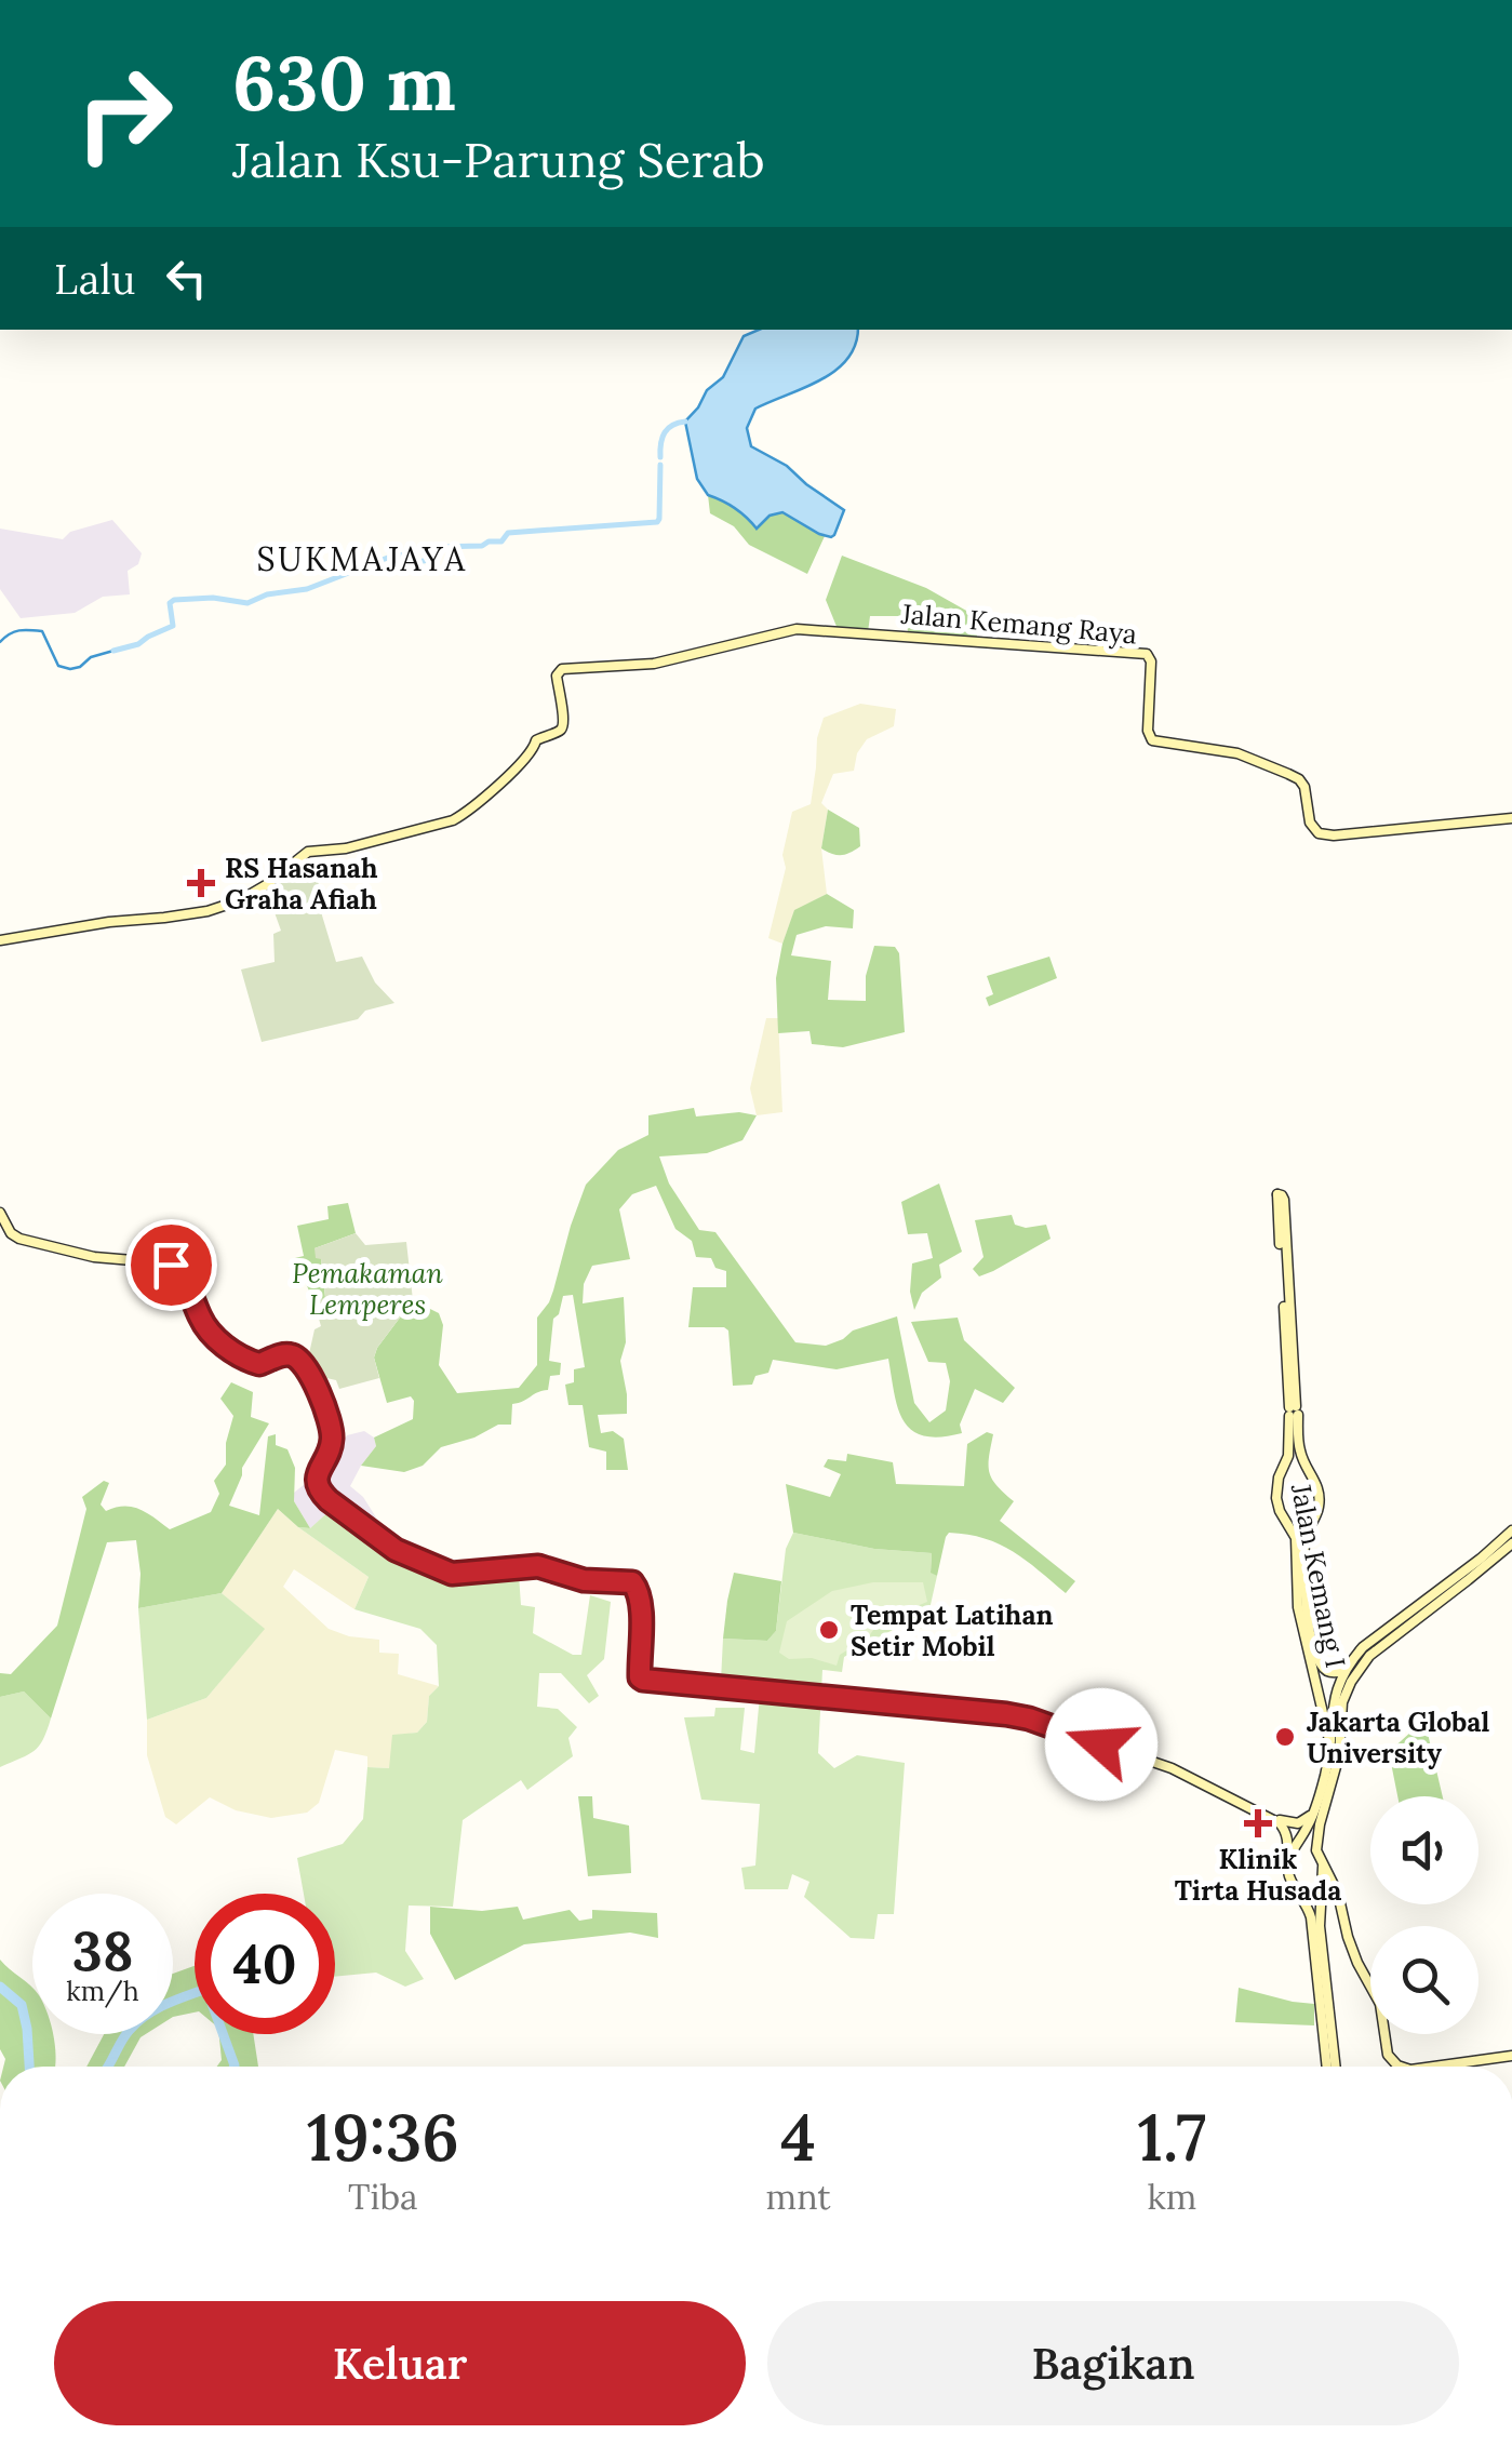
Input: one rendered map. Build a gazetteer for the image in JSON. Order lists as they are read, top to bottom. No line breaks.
{"streets":{"street":["Jalan Kemang Raya","Jalan Kemang I"]},"districts":["SUKMAJAYA"],"parks":["Pemakaman Lemperes"],"places":{"health":["RS Hasanah Graha Afiah","Klinik Tirta Husada"],"other":["Tempat Latihan Setir Mobil","Jakarta Global University"]},"page":{"turn":["630 m","Jalan Ksu-Parung Serab"],"then":"Lalu","speed":"38 km/h","limit":"40","eta":["19:36","Tiba","4","mnt","1.7","km"],"buttons":["Keluar","Bagikan"]}}
